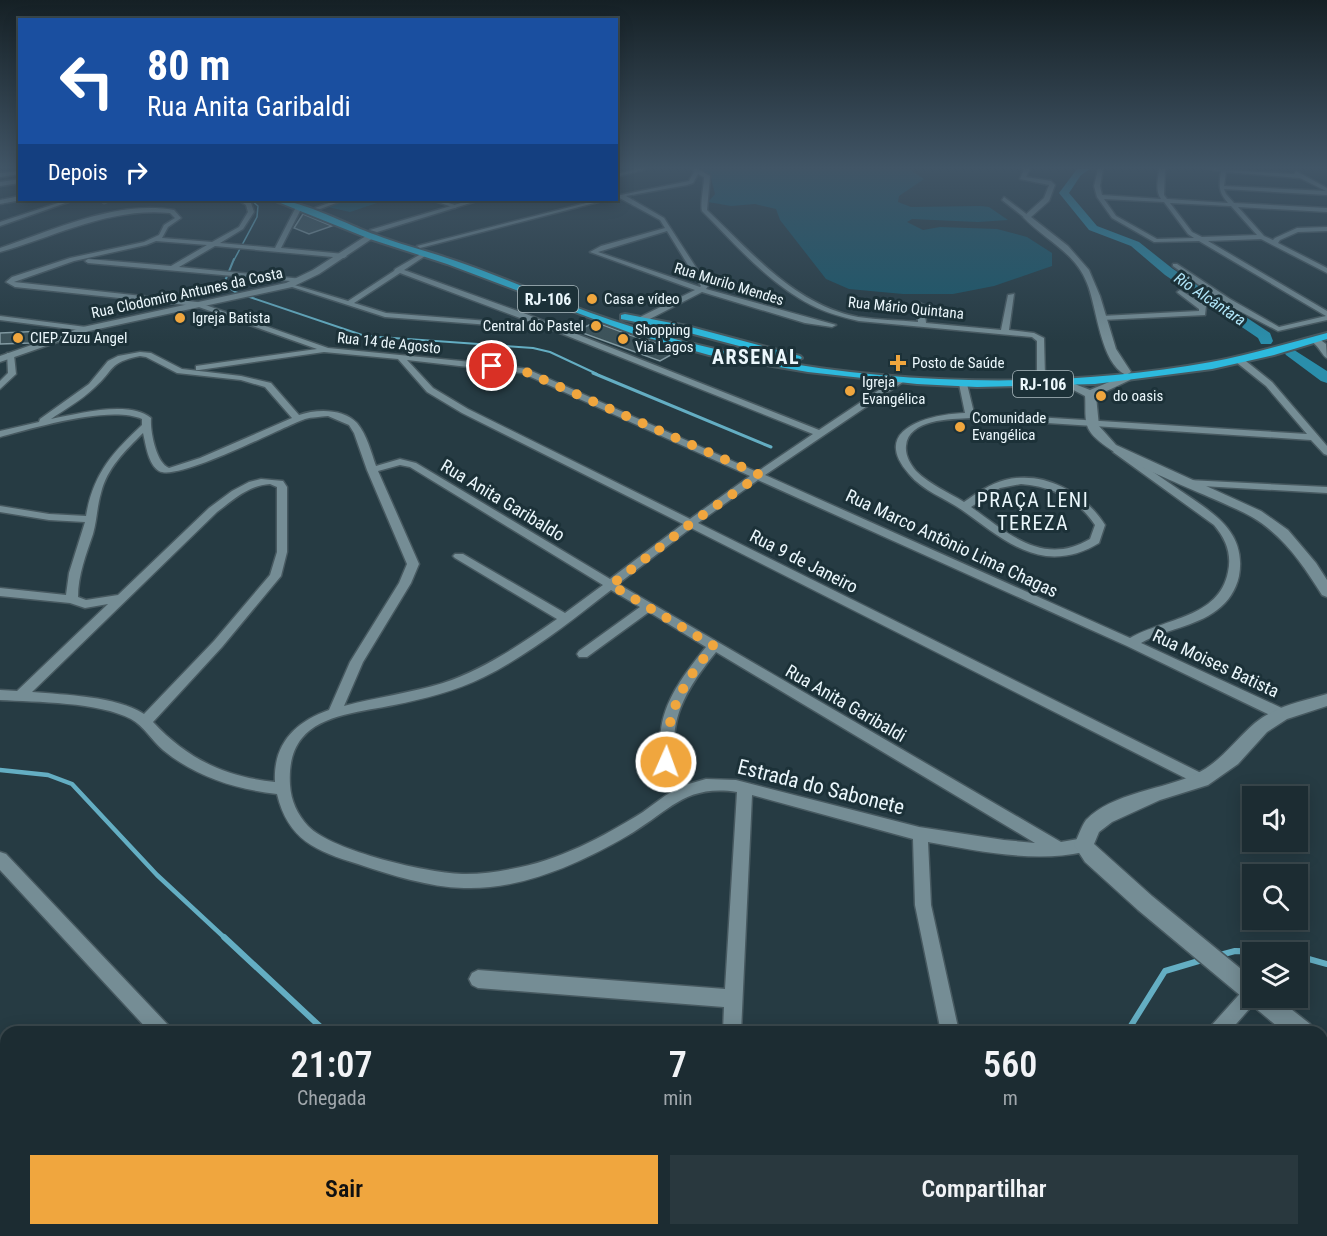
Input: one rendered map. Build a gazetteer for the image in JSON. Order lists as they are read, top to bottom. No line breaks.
{"streets":{"highway":["RJ-106"],"street":["Rua Murilo Mendes","Rua Clodomiro Antunes da Costa","Rua Mário Quintana","Rua 14 de Agosto","Rua Anita Garibaldo","Rua Marco Antônio Lima Chagas","Rua 9 de Janeiro","Rua Moises Batista","Rua Anita Garibaldi","Estrada do Sabonete"]},"crossings":[["Rua Clodomiro Antunes da Costa","RJ-106"],["Rua Clodomiro Antunes da Costa","Rua 14 de Agosto"],["RJ-106","Rua Mário Quintana"],["Rua 14 de Agosto","Rua Marco Antônio Lima Chagas"],["Rua 14 de Agosto","Rua 9 de Janeiro"],["Rua Anita Garibaldo","Rua Anita Garibaldi"],["Rua Marco Antônio Lima Chagas","Rua Moises Batista"],["Rua Anita Garibaldi","Estrada do Sabonete"]],"districts":["ARSENAL","PRAÇA LENI TEREZA"],"water":["Rio Alcântara"],"places":{"other":["Casa e vídeo","Igreja Batista","Central do Pastel","CIEP Zuzu Angel","Shopping Via Lagos","Igreja Evangélica","do oasis","Comunidade Evangélica"],"health":["Posto de Saúde"]},"page":{"turn":["80 m","Rua Anita Garibaldi"],"then":"Depois","eta":["21:07","Chegada","7","min","560","m"],"buttons":["Sair","Compartilhar"]}}
